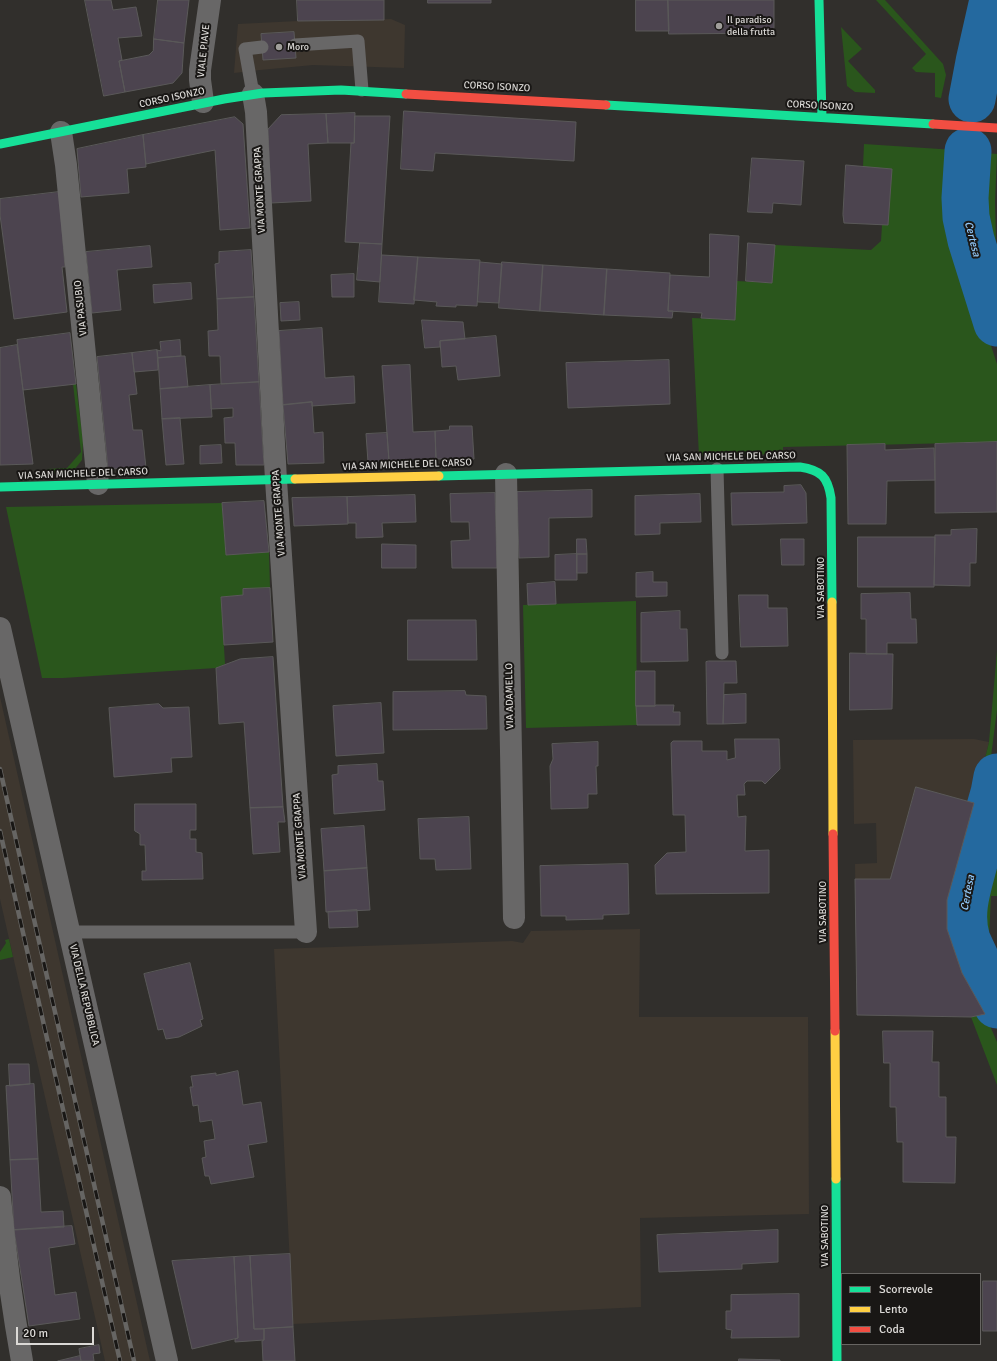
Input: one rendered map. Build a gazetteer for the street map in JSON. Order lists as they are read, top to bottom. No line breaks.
{"streets":{"street":["VIALE PIAVE","CORSO ISONZO","VIA MONTE GRAPPA","VIA PASUBIO","VIA SAN MICHELE DEL CARSO","VIA SABOTINO","VIA ADAMELLO","VIA DELLA REPUBBLICA"]},"crossings":[["VIALE PIAVE","CORSO ISONZO"],["CORSO ISONZO","VIA MONTE GRAPPA"],["CORSO ISONZO","VIA PASUBIO"],["VIA MONTE GRAPPA","VIA SAN MICHELE DEL CARSO"],["VIA PASUBIO","VIA SAN MICHELE DEL CARSO"],["VIA SAN MICHELE DEL CARSO","VIA SABOTINO"],["VIA SAN MICHELE DEL CARSO","VIA ADAMELLO"]],"water":["Certesa"],"places":["Il paradiso della frutta","Moro"],"legend":["Scorrevole","Lento","Coda"],"scale_bar":"20 m"}
